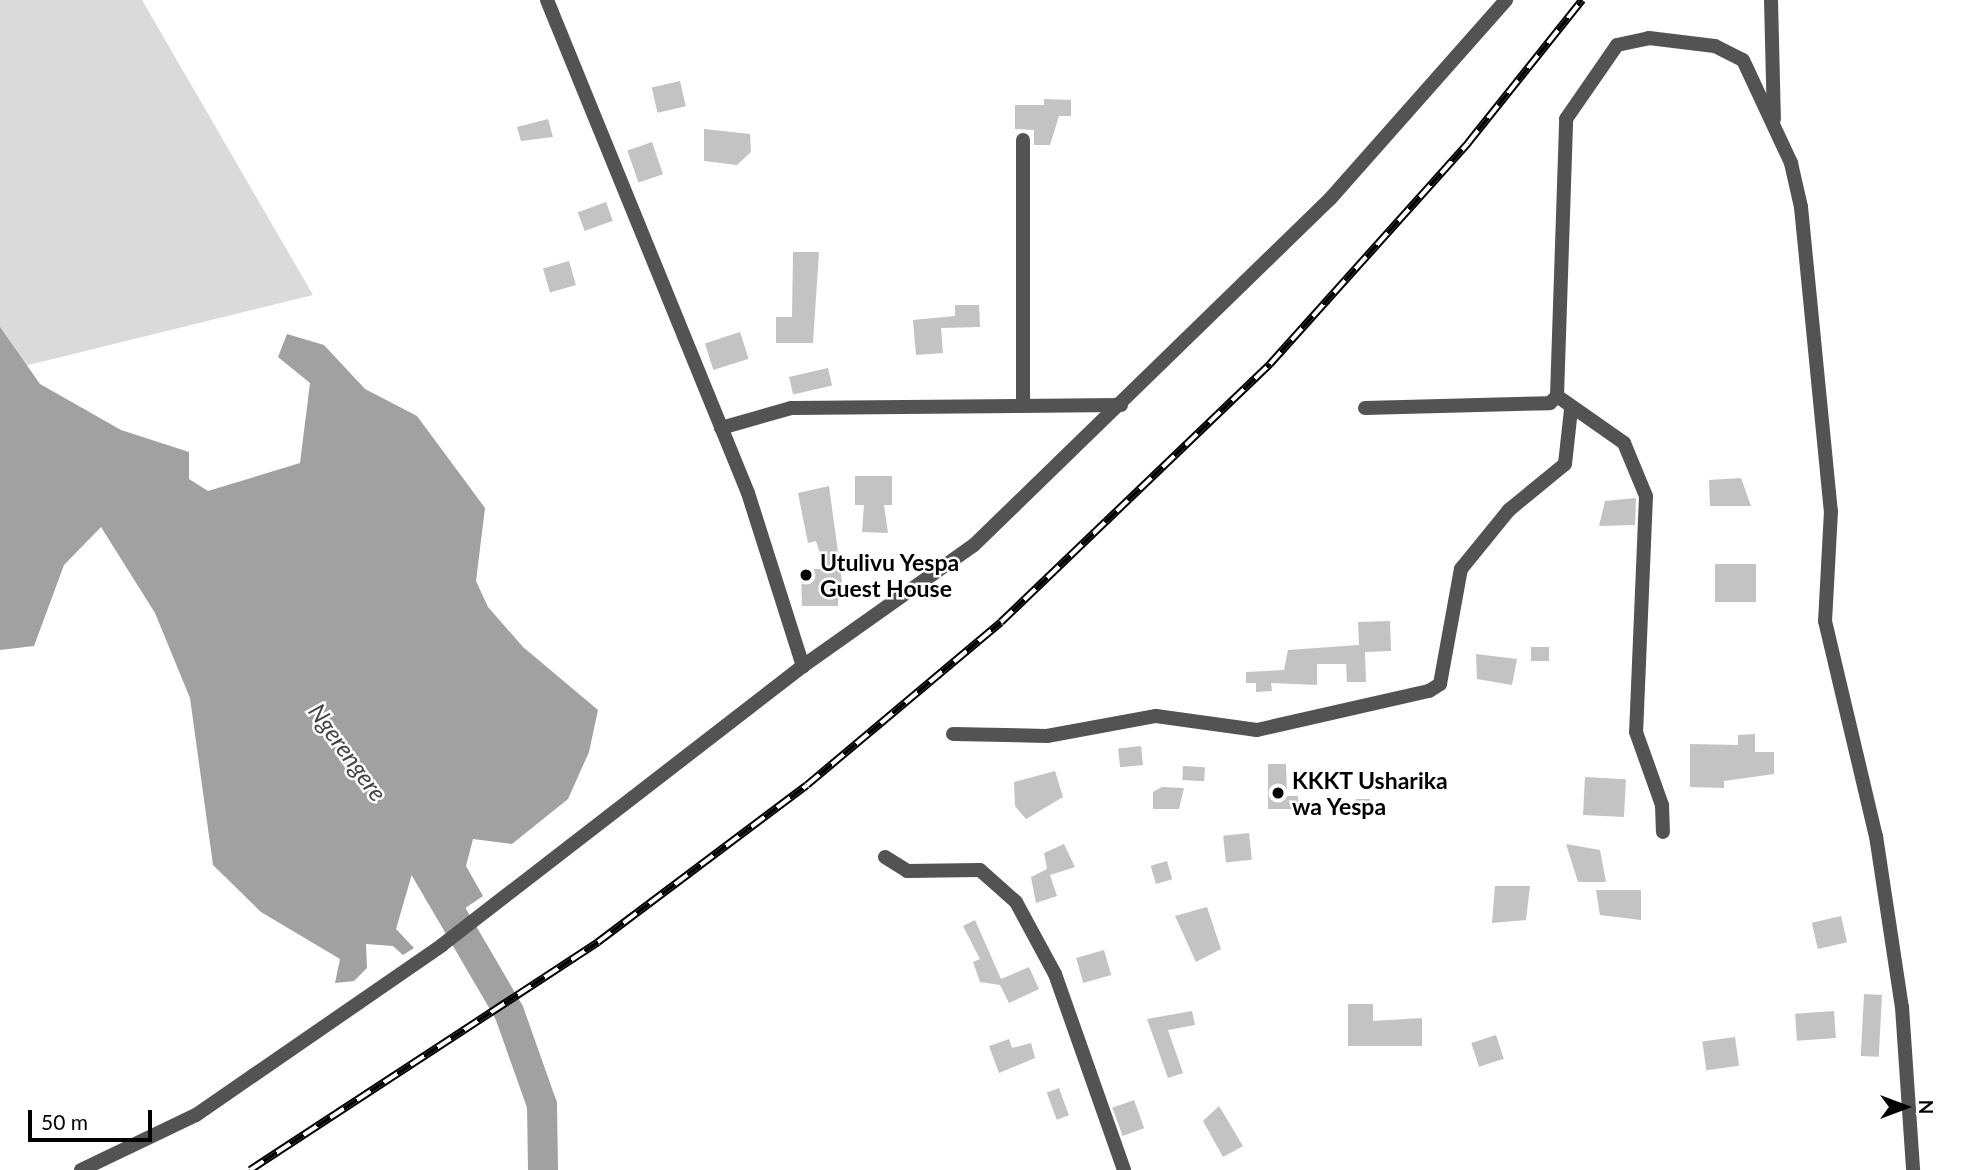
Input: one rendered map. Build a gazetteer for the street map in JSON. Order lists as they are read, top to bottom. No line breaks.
{"water":["Ngerengere"],"places":["Utulivu Yespa Guest House","KKKT Usharika wa Yespa"],"scale_bar":"50 m","north":"right"}
